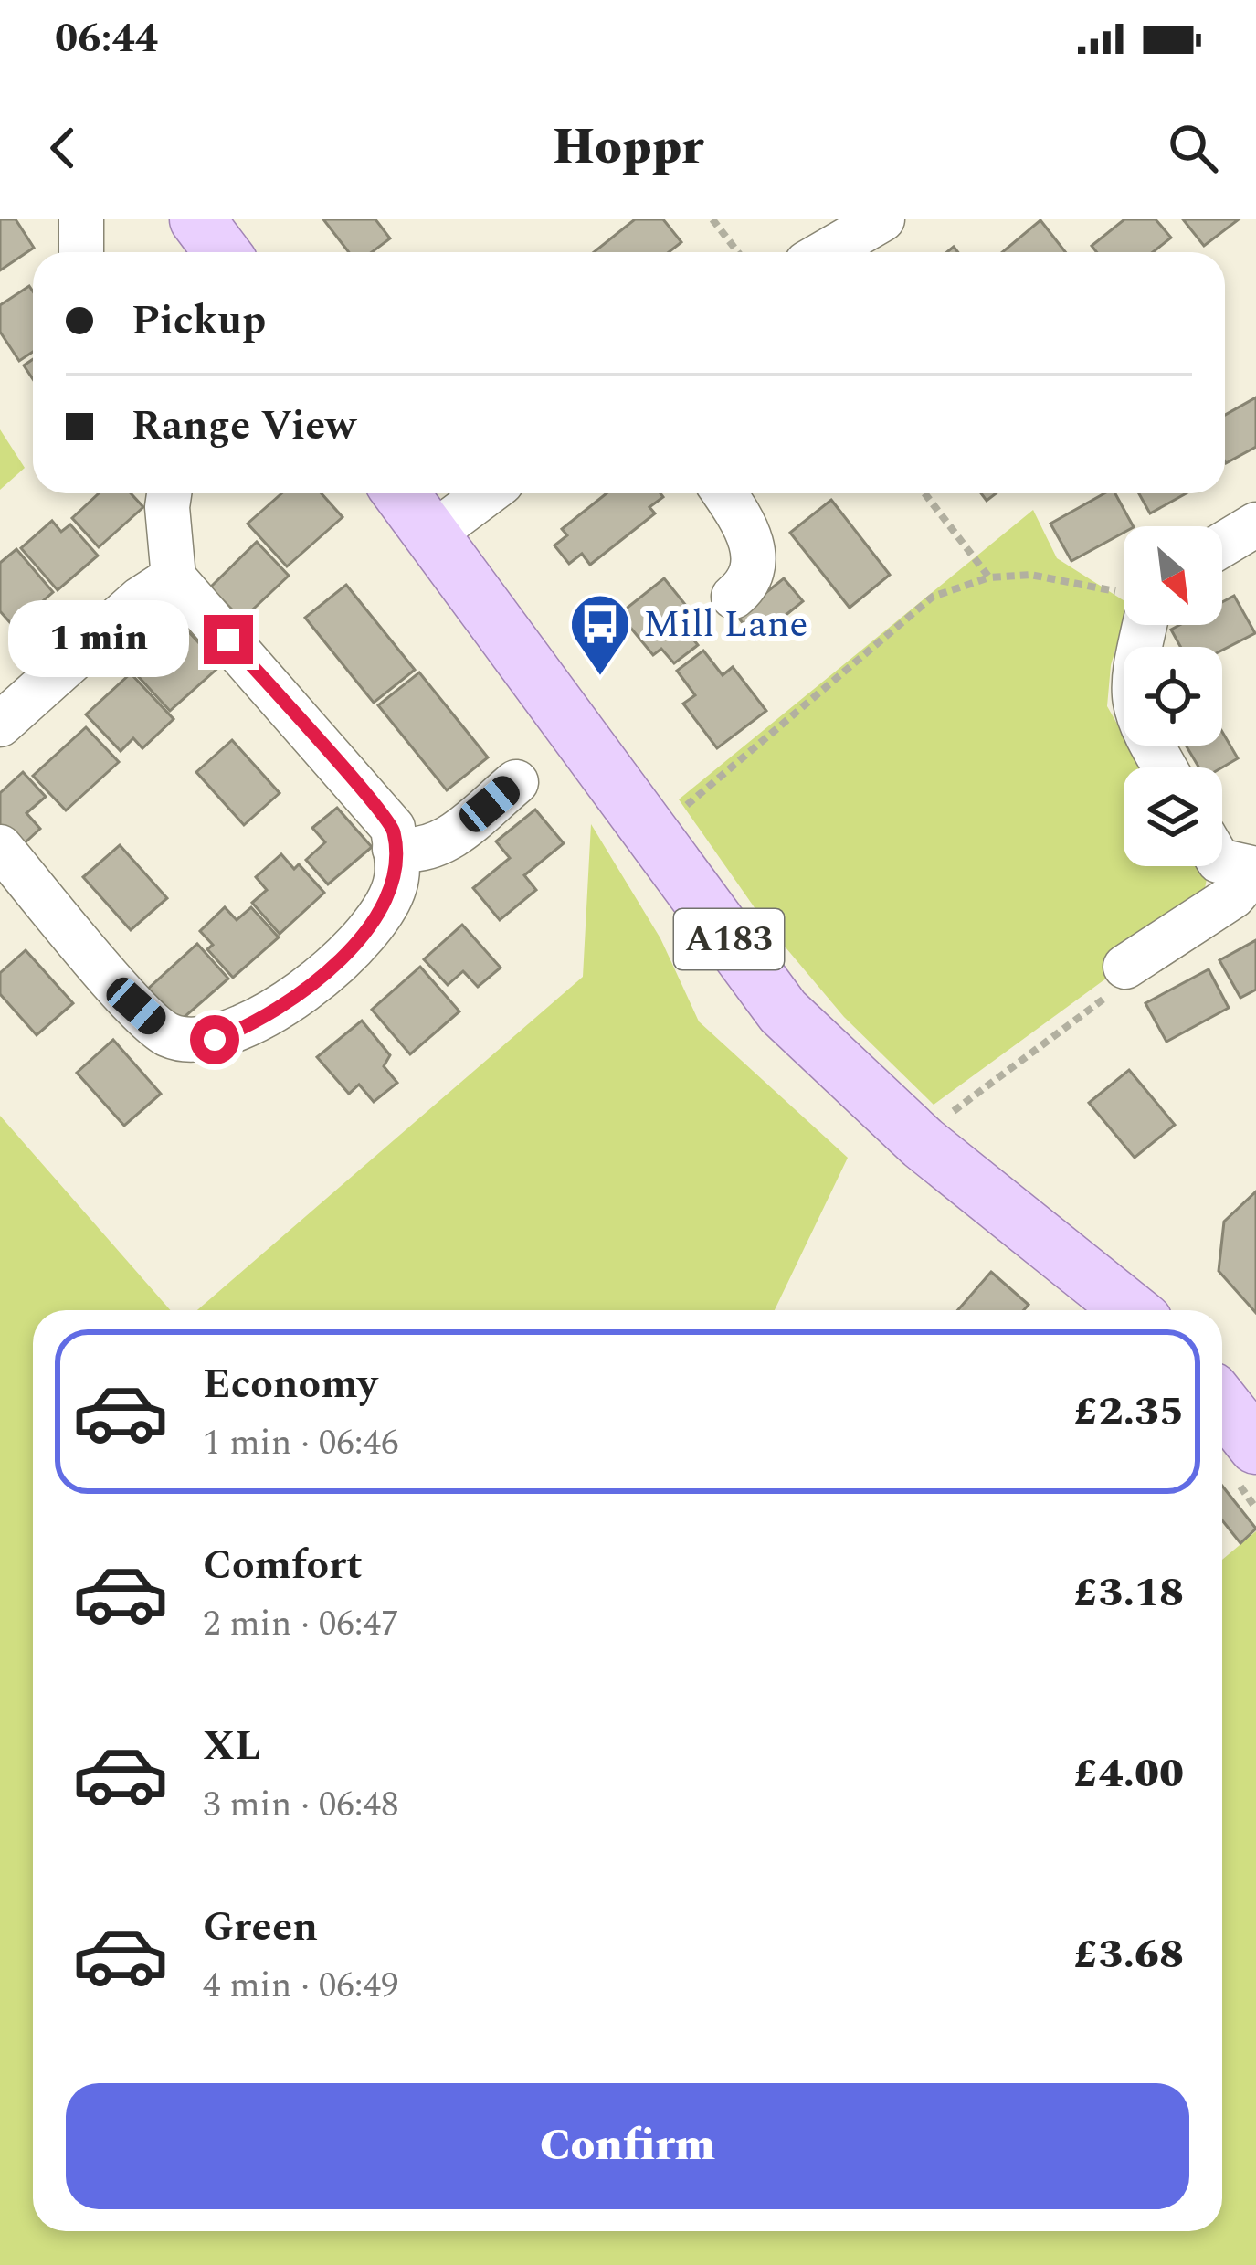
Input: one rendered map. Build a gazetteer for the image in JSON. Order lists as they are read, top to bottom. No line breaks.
{"streets":{"main road":["A183"]},"places":{"bus stop":["Mill Lane"]},"north":"bottom right","page":{"status":"06:44","header":"Hoppr","banner":["Pickup","Range View"],"bubble":"1 min","list":[{"name":"Economy","note":"1 min · 06:46","value":"£2.35"},{"name":"Comfort","note":"2 min · 06:47","value":"£3.18"},{"name":"XL","note":"3 min · 06:48","value":"£4.00"},{"name":"Green","note":"4 min · 06:49","value":"£3.68"}],"buttons":"Confirm"}}
